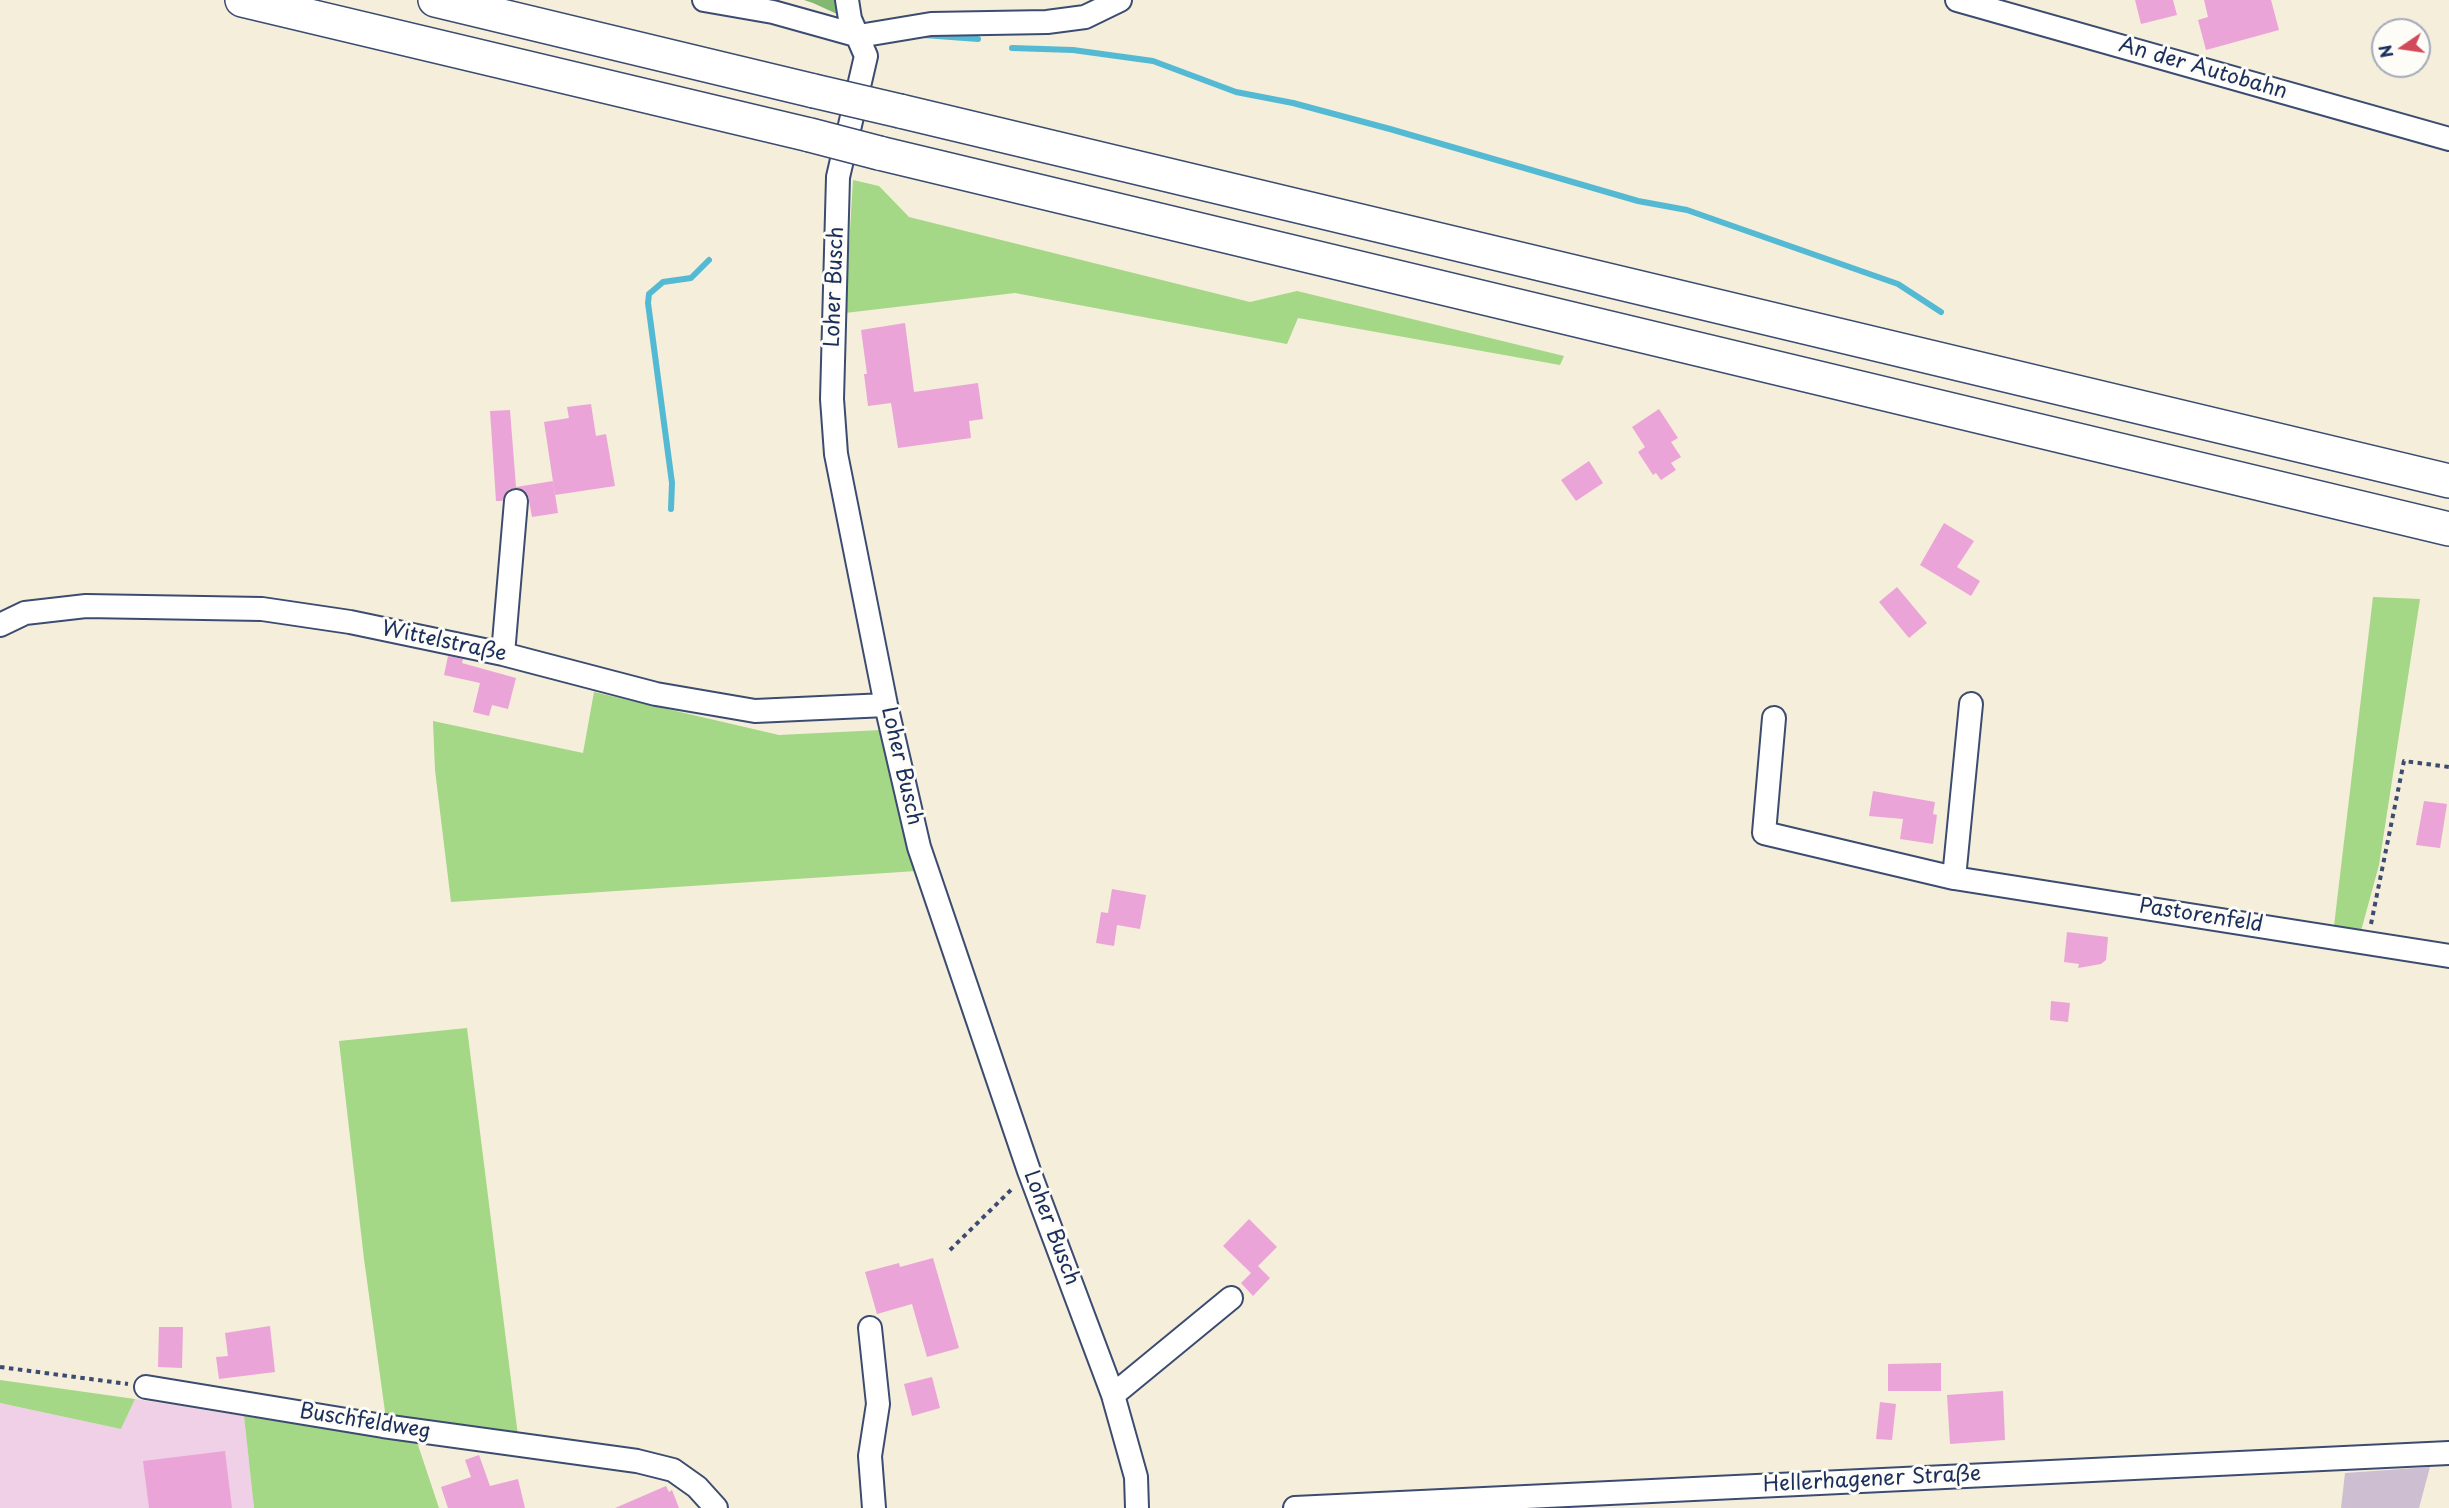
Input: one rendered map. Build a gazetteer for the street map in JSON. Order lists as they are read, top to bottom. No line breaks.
{"streets":{"street":["An der Autobahn","Loher Busch","Wittelstraße","Pastorenfeld","Buschfeldweg","Hellerhagener Straße"]},"crossings":[["Loher Busch","Wittelstraße"]],"north":"left"}
